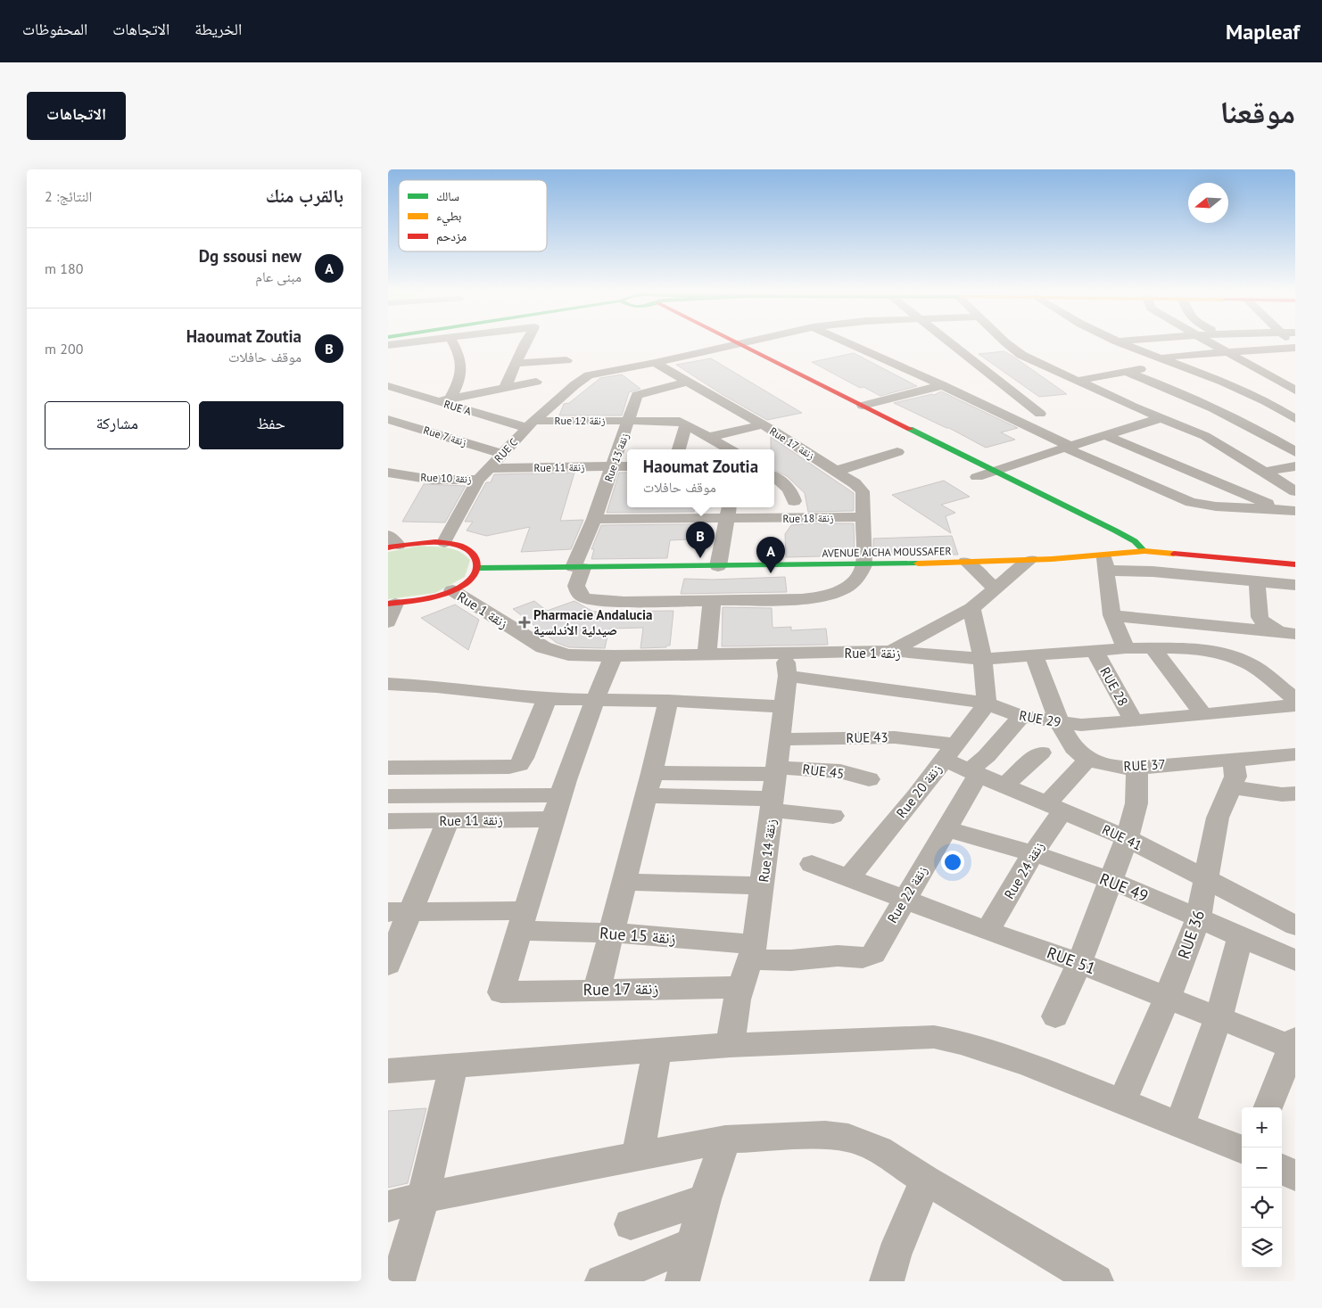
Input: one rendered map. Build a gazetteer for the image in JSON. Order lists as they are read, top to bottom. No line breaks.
{"streets":{"street":["RUE A","Rue 12 زنقة","Rue 7 زنقة","Rue 17 زنقة","RUE C","Rue 13 زنقة","Rue 11 زنقة","Rue 10 زنقة","Rue 18 زنقة","AVENUE AICHA MOUSSAFER","Rue 1 زنقة","RUE 28","RUE 29","RUE 43","RUE 37","RUE 45","Rue 20 زنقة","RUE 41","Rue 14 زنقة","Rue 24 زنقة","RUE 49","Rue 22 زنقة","RUE 36","Rue 15 زنقة","RUE 51"]},"crossings":[["RUE A","Rue 12 زنقة"],["RUE A","RUE C"],["Rue 12 زنقة","RUE C"],["Rue 12 زنقة","Rue 13 زنقة"],["Rue 7 زنقة","RUE C"],["Rue 17 زنقة","RUE C"],["Rue 17 زنقة","Rue 13 زنقة"],["Rue 17 زنقة","Rue 18 زنقة"],["Rue 17 زنقة","AVENUE AICHA MOUSSAFER"],["Rue 17 زنقة","Rue 14 زنقة"],["Rue 17 زنقة","Rue 15 زنقة"],["RUE C","Rue 11 زنقة"],["RUE C","Rue 10 زنقة"],["Rue 13 زنقة","Rue 11 زنقة"],["Rue 13 زنقة","Rue 18 زنقة"],["Rue 13 زنقة","AVENUE AICHA MOUSSAFER"],["Rue 1 زنقة","RUE 28"],["Rue 1 زنقة","RUE 29"],["Rue 1 زنقة","RUE 37"],["Rue 1 زنقة","Rue 14 زنقة"],["RUE 28","RUE 29"],["RUE 29","RUE 37"],["RUE 29","Rue 20 زنقة"],["RUE 29","Rue 14 زنقة"],["RUE 29","Rue 22 زنقة"],["RUE 43","Rue 20 زنقة"],["RUE 43","RUE 41"],["RUE 43","Rue 14 زنقة"],["RUE 37","Rue 24 زنقة"],["RUE 37","RUE 36"],["RUE 45","Rue 14 زنقة"],["Rue 20 زنقة","RUE 41"],["Rue 20 زنقة","RUE 51"],["RUE 41","Rue 24 زنقة"],["RUE 41","Rue 22 زنقة"],["RUE 41","RUE 36"],["Rue 14 زنقة","Rue 15 زنقة"],["Rue 24 زنقة","RUE 49"],["Rue 24 زنقة","RUE 51"],["RUE 49","Rue 22 زنقة"],["RUE 49","RUE 36"],["Rue 22 زنقة","Rue 15 زنقة"],["Rue 22 زنقة","RUE 51"],["RUE 36","RUE 51"]],"places":{"health":["Pharmacie Andalucia صيدلية الأندلسية"]},"legend":["سالك","بطيء","مزدحم"],"north":"left","page":{"header":"Mapleaf","nav":["الخريطة","الاتجاهات","المحفوظات"],"title":"موقعنا","buttons":["الاتجاهات",["حفظ","مشاركة"]],"heading":["بالقرب منك","النتائج: 2"],"list":[{"mark":"A","name":"Dg ssousi new","note":"مبنى عام","value":"180 m"},{"mark":"B","name":"Haoumat Zoutia","note":"موقف حافلات","value":"200 m"}],"popup":["Haoumat Zoutia","موقف حافلات"],"pins":["B","A"],"map_buttons":["+","−"]}}
